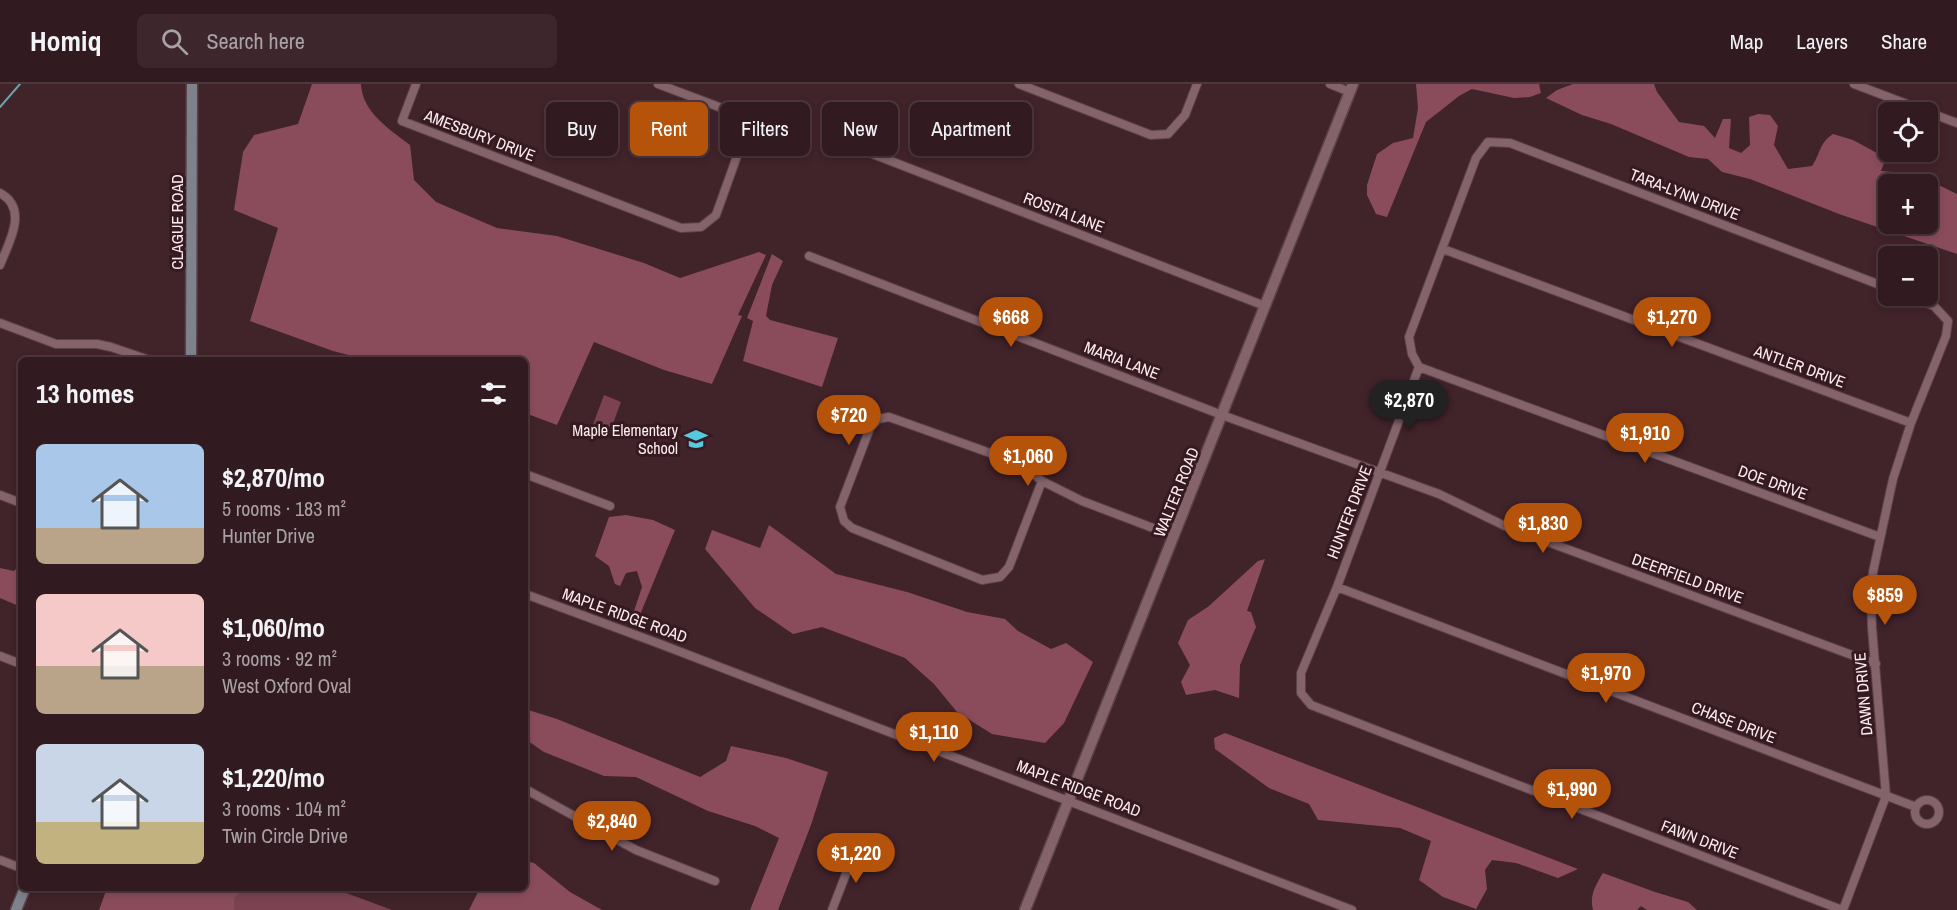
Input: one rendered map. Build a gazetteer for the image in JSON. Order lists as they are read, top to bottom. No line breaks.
{"streets":{"main road":["CLAGUE ROAD"],"street":["AMESBURY DRIVE","TARA-LYNN DRIVE","ROSITA LANE","MARIA LANE","ANTLER DRIVE","DOE DRIVE","WALTER ROAD","HUNTER DRIVE","DEERFIELD DRIVE","MAPLE RIDGE ROAD","DAWN DRIVE","CHASE DRIVE","FAWN DRIVE"]},"crossings":[["TARA-LYNN DRIVE","ANTLER DRIVE"],["ROSITA LANE","WALTER ROAD"],["MARIA LANE","WALTER ROAD"],["MARIA LANE","DEERFIELD DRIVE"],["ANTLER DRIVE","DAWN DRIVE"],["DOE DRIVE","HUNTER DRIVE"],["DOE DRIVE","DAWN DRIVE"],["WALTER ROAD","DEERFIELD DRIVE"],["WALTER ROAD","MAPLE RIDGE ROAD"],["HUNTER DRIVE","DEERFIELD DRIVE"],["HUNTER DRIVE","CHASE DRIVE"],["HUNTER DRIVE","FAWN DRIVE"],["DEERFIELD DRIVE","DAWN DRIVE"],["DAWN DRIVE","CHASE DRIVE"],["DAWN DRIVE","FAWN DRIVE"]],"places":{"school or university":["Maple Elementary School"]},"page":{"header":"Homiq","search":"Search here","nav":["Map","Layers","Share"],"map_buttons":["+","−"],"chip":["Buy","Rent","Filters","New","Apartment"],"price":["$668","$1,270","$2,870","$720","$1,910","$1,060","$1,830","$859","$1,970","$1,110","$1,990","$2,840","$1,220"],"heading":"13 homes","list":[{"name":"$2,870/mo","note":"5 rooms · 183 m² · Hunter Drive"},{"name":"$1,060/mo","note":"3 rooms · 92 m² · West Oxford Oval"},{"name":"$1,220/mo","note":"3 rooms · 104 m² · Twin Circle Drive"}]}}
